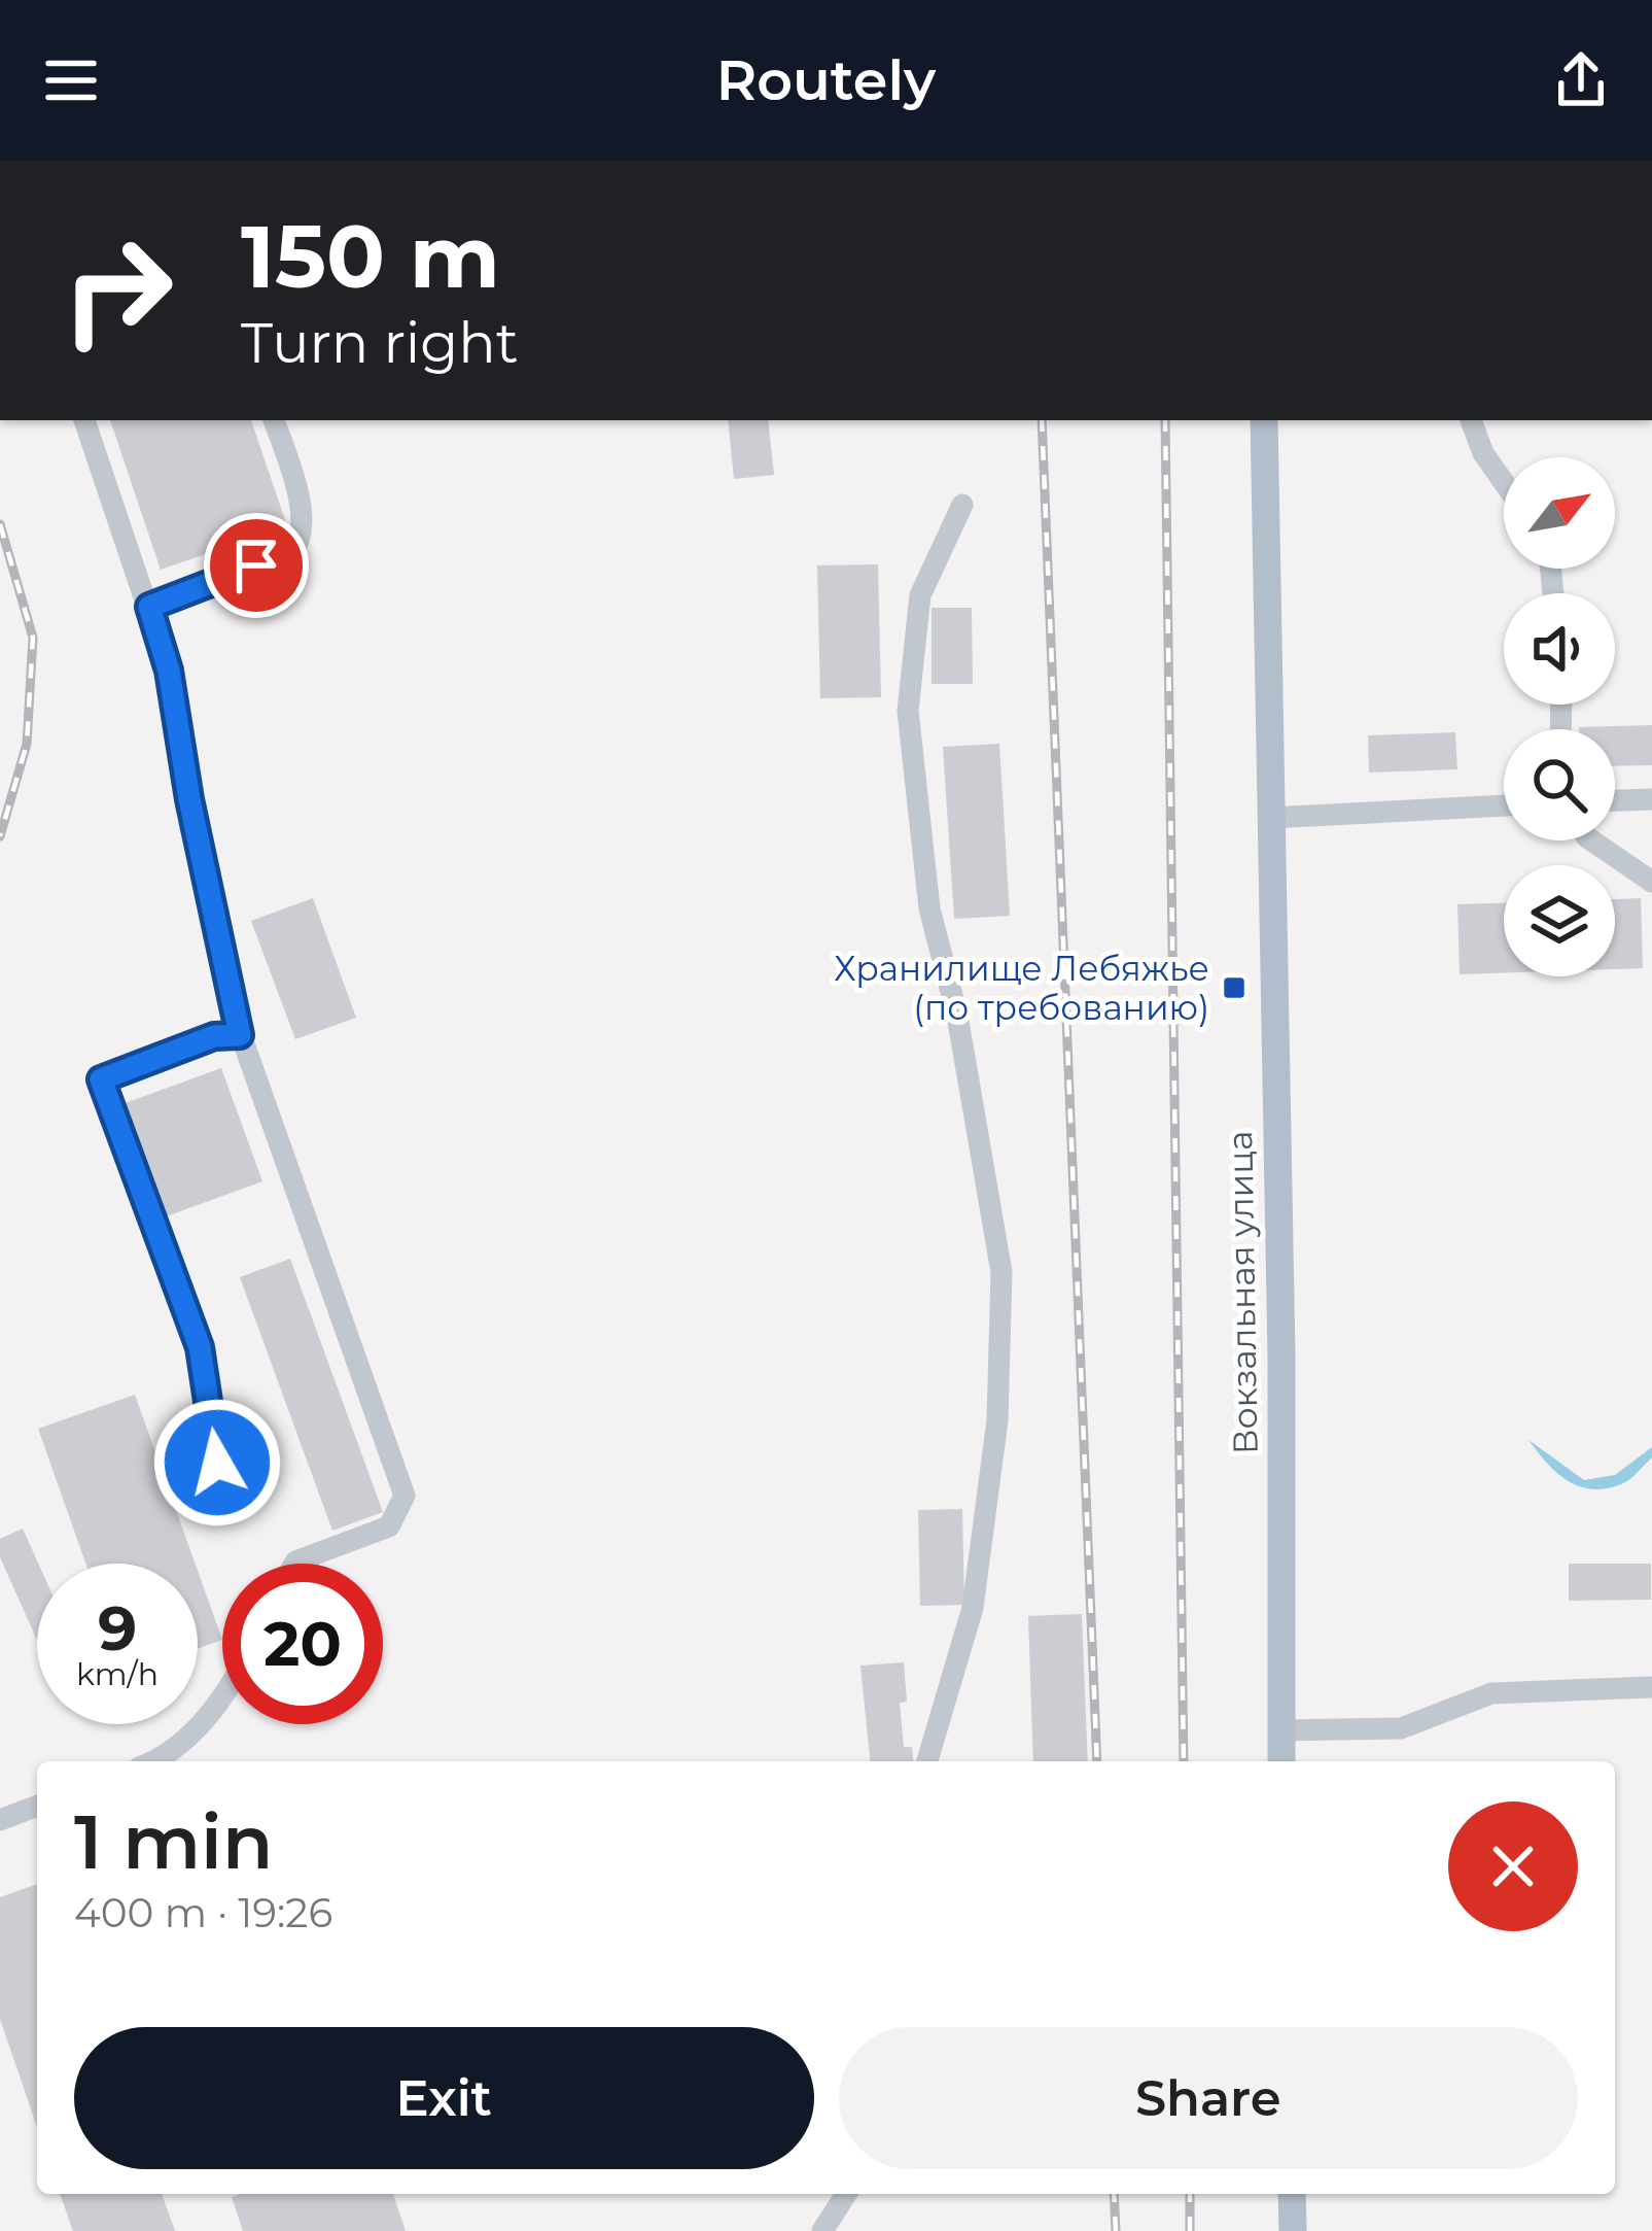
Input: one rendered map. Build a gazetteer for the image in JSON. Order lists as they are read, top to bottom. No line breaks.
{"streets":{"main road":["Вокзальная улица"]},"places":{"transit":["Хранилище Лебяжье (по требованию)"]},"north":"top right","page":{"header":"Routely","turn":["150 m","Turn right"],"speed":"9 km/h","limit":"20","heading":["1 min","400 m · 19:26"],"buttons":["Exit","Share"]}}
